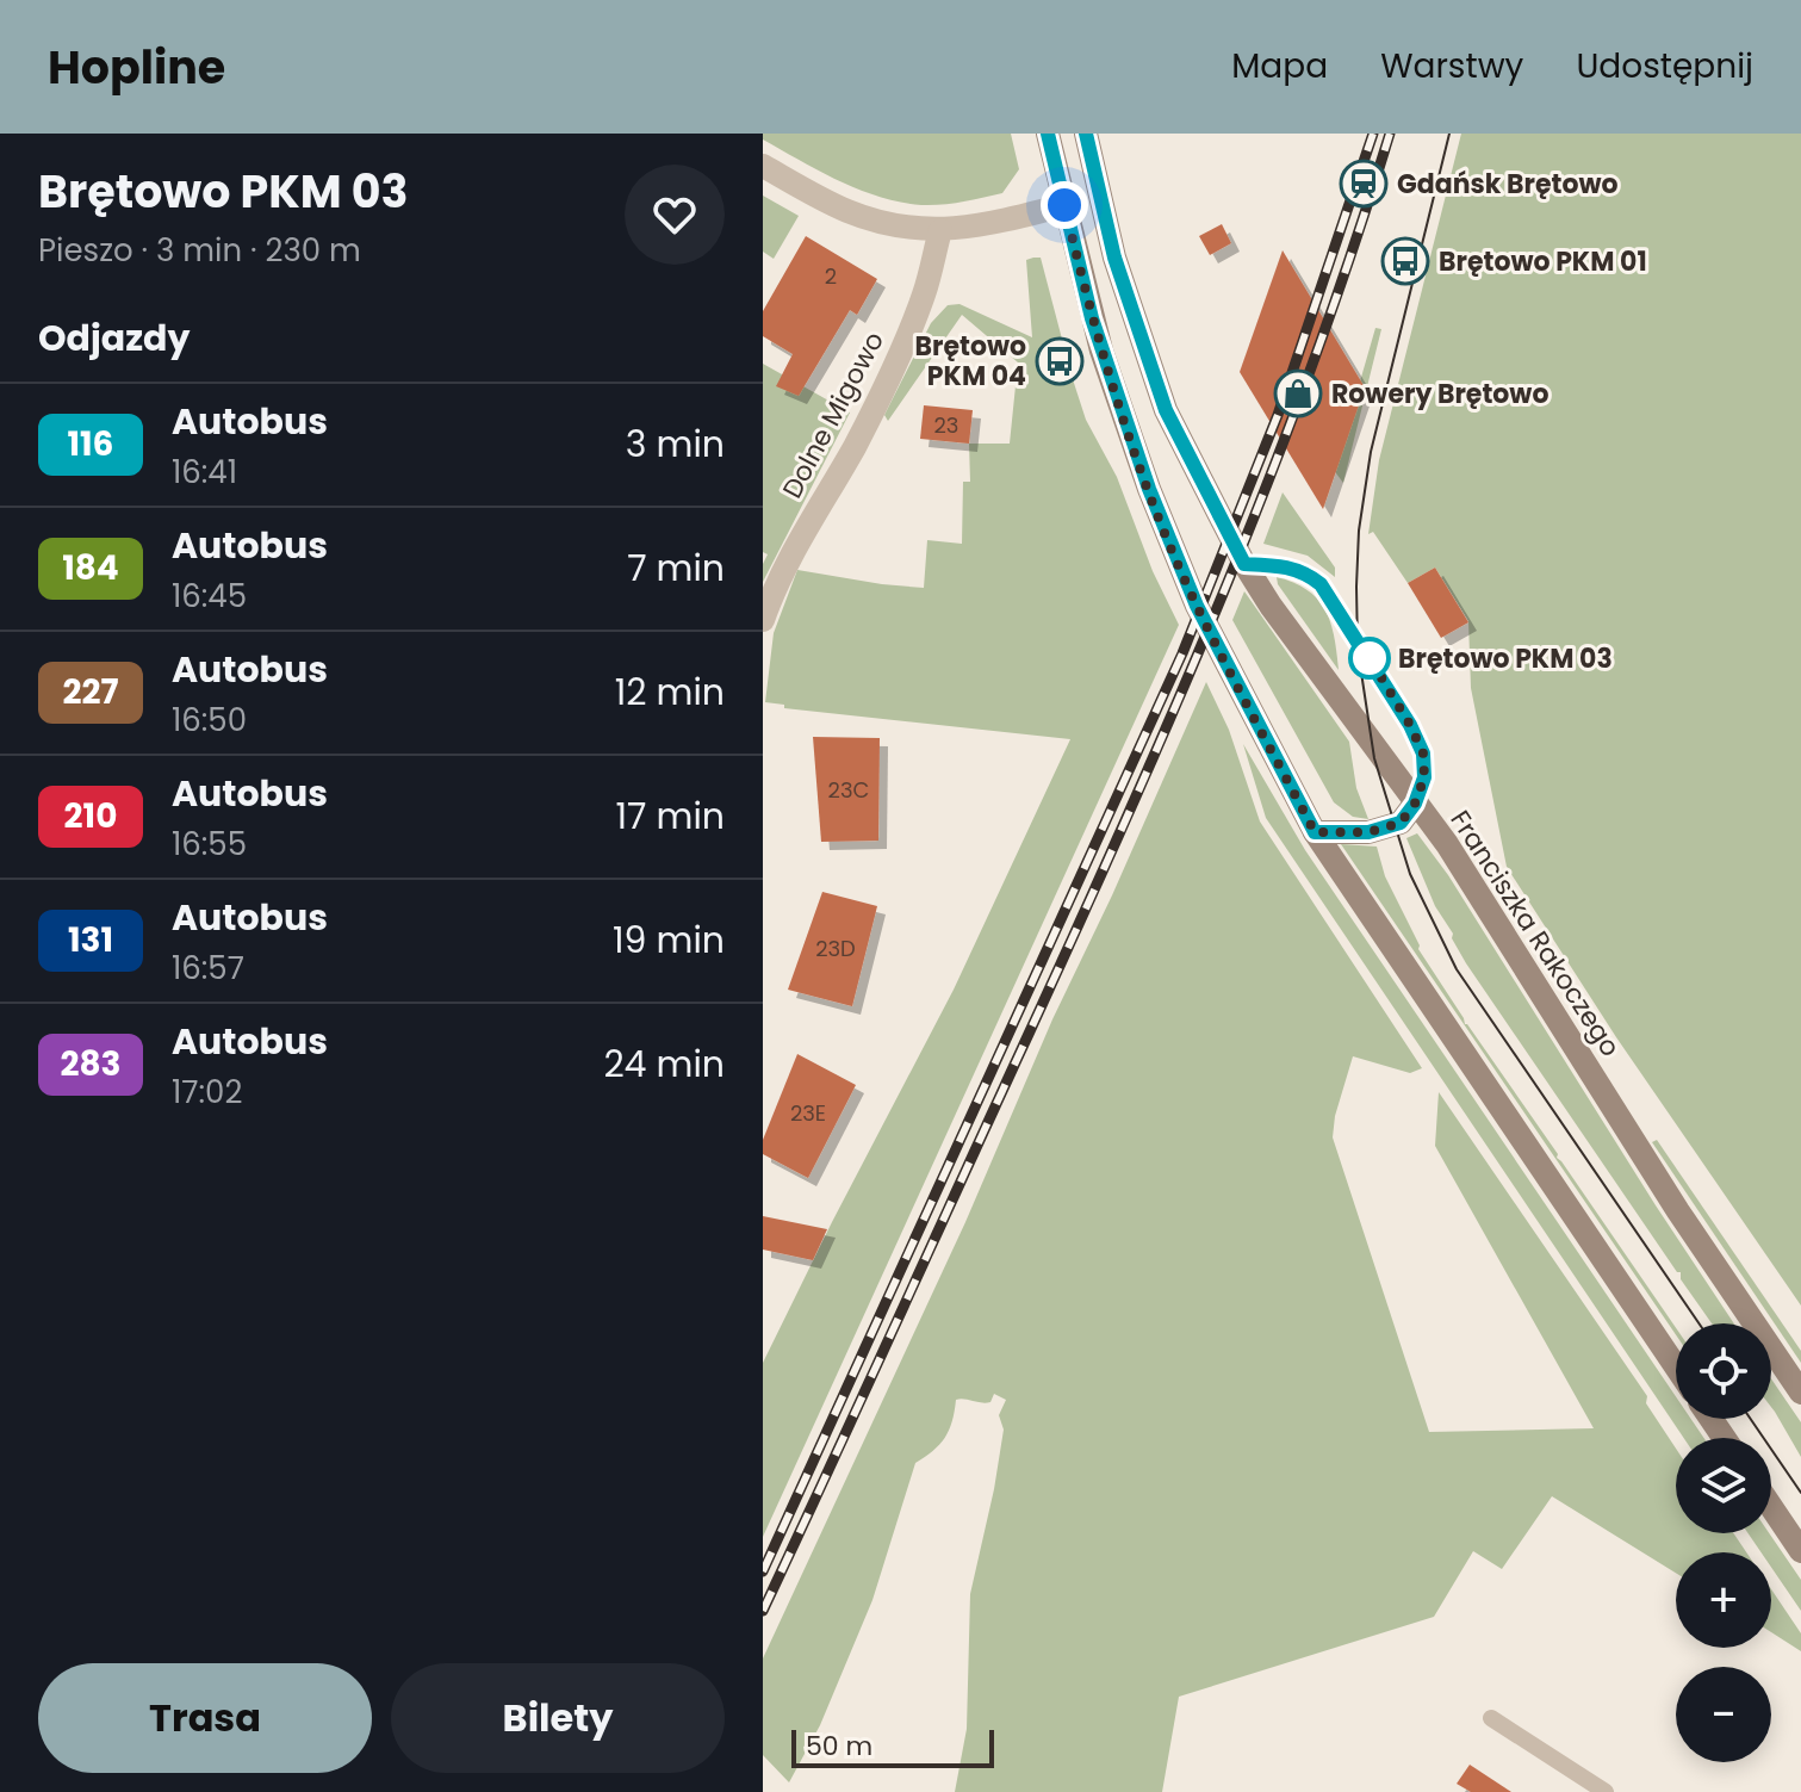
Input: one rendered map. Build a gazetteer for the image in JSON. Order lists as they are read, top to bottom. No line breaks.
{"streets":{"main road":["Franciszka Rakoczego"],"street":["Dolne Migowo"]},"places":{"station":["Gdańsk Brętowo"],"bus stop":["Brętowo PKM 01","Brętowo PKM 04"],"shop":["Rowery Brętowo"],"other":["Brętowo PKM 03"]},"lines":["bus line 116"],"house_numbers":["2","23","23C","23D","23E"],"scale_bar":"50 m","page":{"header":"Hopline","nav":["Mapa","Warstwy","Udostępnij"],"heading":[["Brętowo PKM 03","Pieszo · 3 min · 230 m"],"Odjazdy"],"list":[{"mark":"116","name":"Autobus","note":"16:41","value":"3 min"},{"mark":"184","name":"Autobus","note":"16:45","value":"7 min"},{"mark":"227","name":"Autobus","note":"16:50","value":"12 min"},{"mark":"210","name":"Autobus","note":"16:55","value":"17 min"},{"mark":"131","name":"Autobus","note":"16:57","value":"19 min"},{"mark":"283","name":"Autobus","note":"17:02","value":"24 min"}],"map_buttons":["+","−"],"buttons":["Trasa","Bilety"],"scale":"50 m"}}
